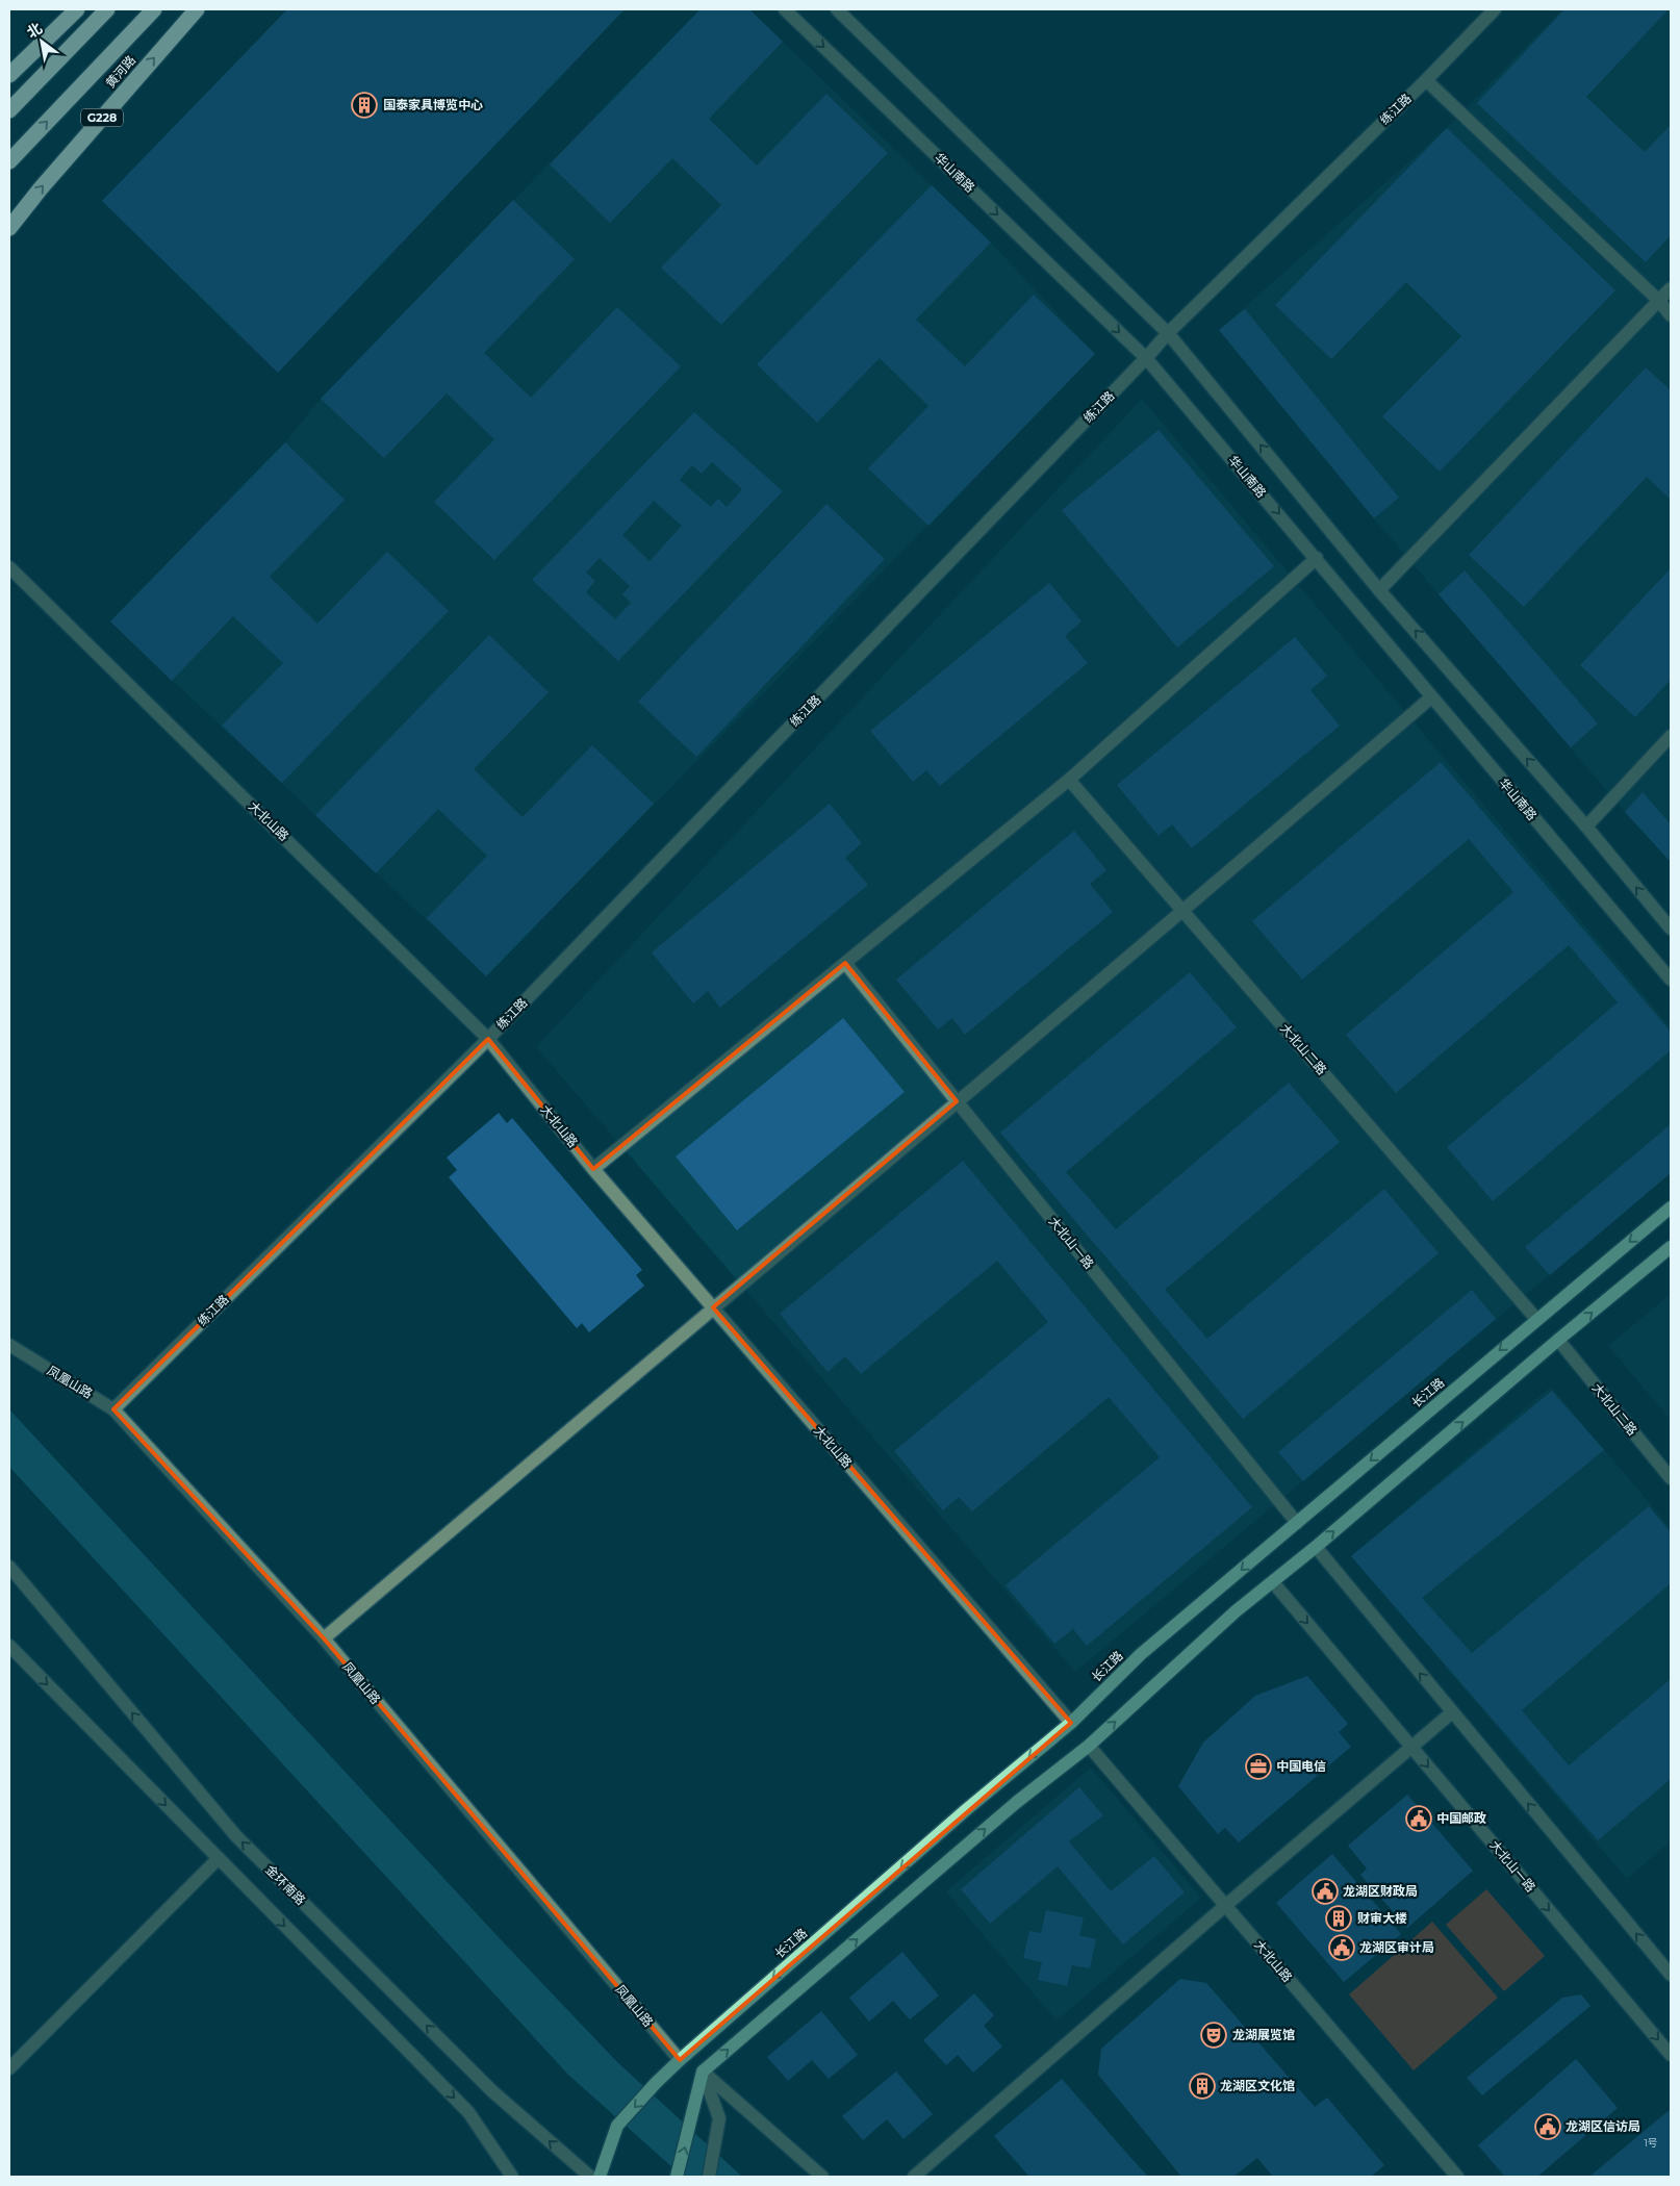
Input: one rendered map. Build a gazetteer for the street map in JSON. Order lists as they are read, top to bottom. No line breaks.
{"streets":{"highway":["黄河路","G228"],"main road":["长江路"],"street":["练江路","华山南路","大北山路","大北山二路","大北山一路","凤凰山路","金环南路"]},"crossings":[["练江路","华山南路"],["练江路","大北山路"],["练江路","凤凰山路"],["大北山路","长江路"],["大北山二路","长江路"],["大北山一路","长江路"],["凤凰山路","长江路"]],"places":{"building":["国泰家具博览中心","财审大楼","龙湖区文化馆"],"office":["中国电信"],"public building":["中国邮政","龙湖区财政局","龙湖区审计局","龙湖区信访局"],"theatre":["龙湖展览馆"]},"house_numbers":["1号"],"north":"top left"}
